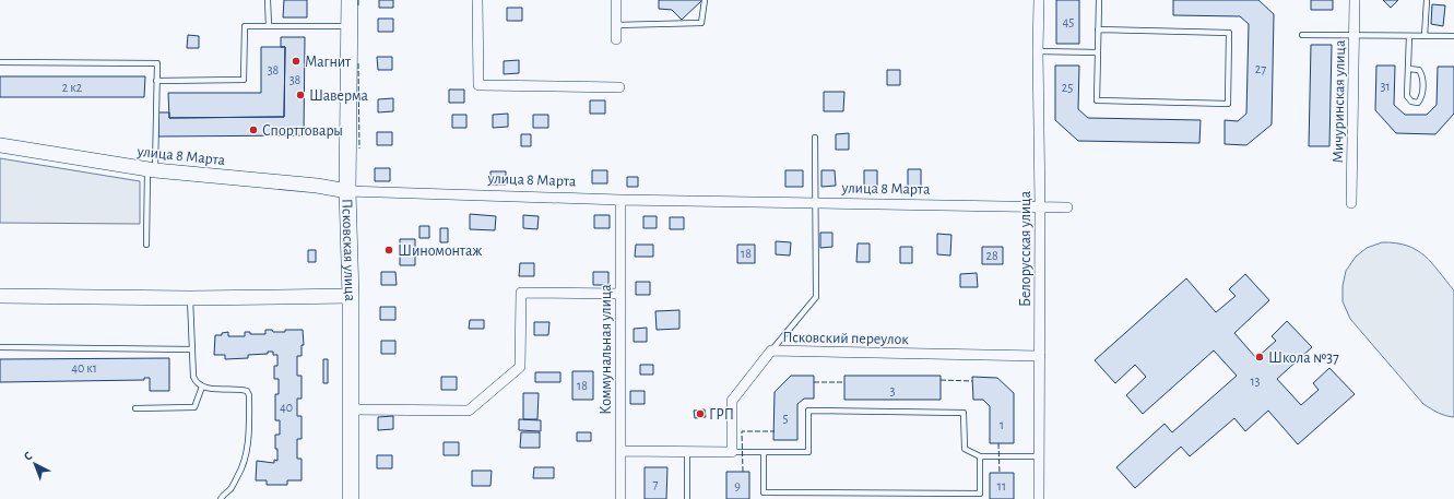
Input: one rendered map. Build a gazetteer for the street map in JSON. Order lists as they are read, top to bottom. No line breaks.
{"streets":{"main road":["улица 8 Марта","Псковская улица"],"street":["Мичуринская улица","Белорусская улица","Псковский переулок","Коммунальная улица"]},"crossings":[["улица 8 Марта","Псковская улица"],["улица 8 Марта","Белорусская улица"],["улица 8 Марта","Коммунальная улица"],["Белорусская улица","Псковский переулок"]],"places":["Магнит","Шаверма","Спорттовары","Шиномонтаж","Школа №37","ГРП"],"house_numbers":["45","27","38","38","31","2 к2","25","18","28","40 к1","13","18","3","40","5","1","7","9","11"],"north":"top left"}
